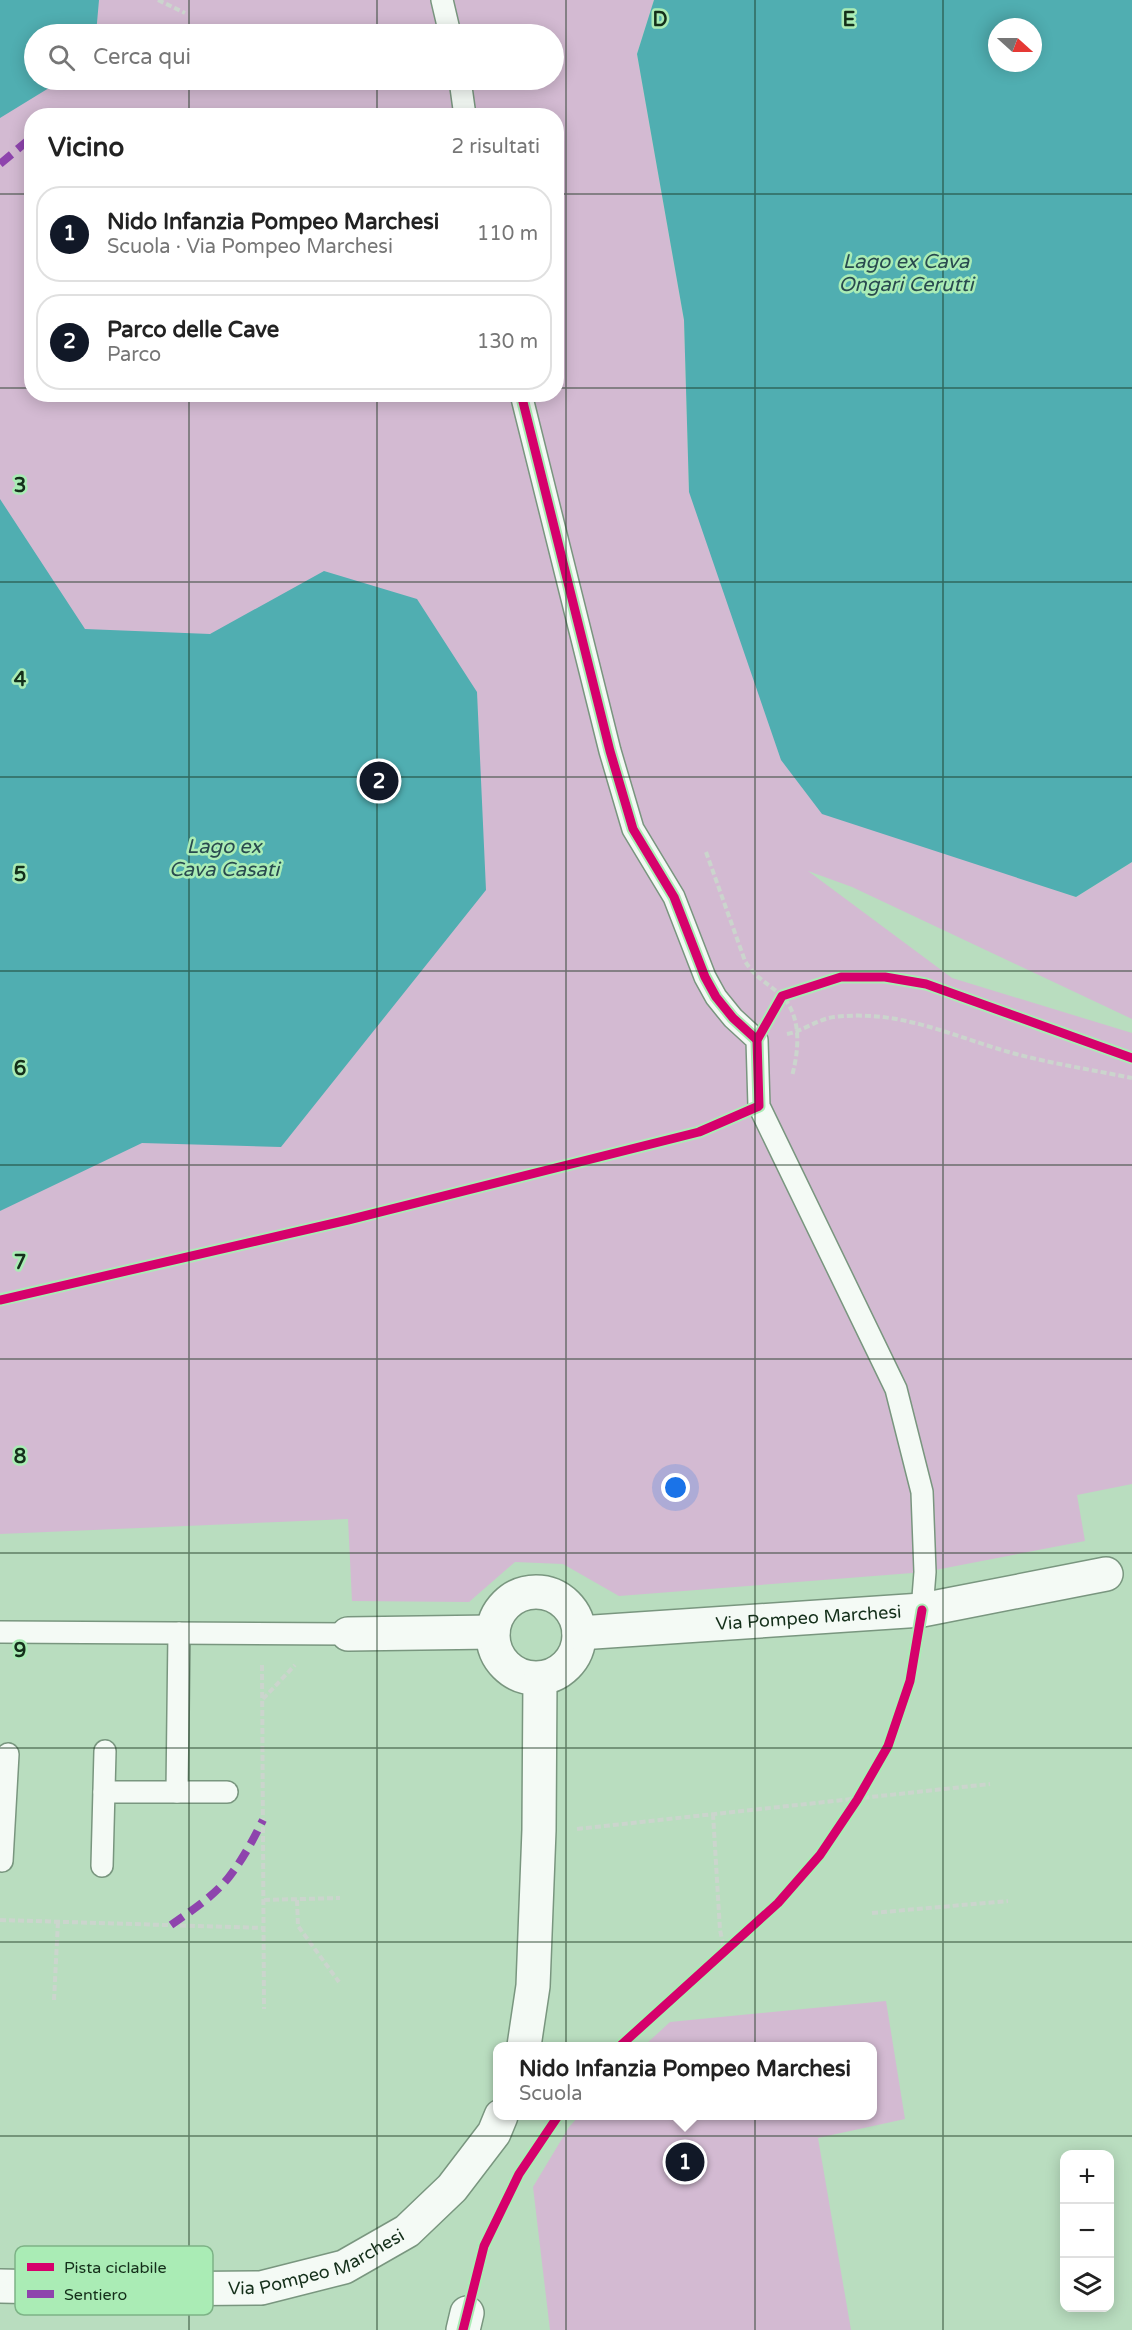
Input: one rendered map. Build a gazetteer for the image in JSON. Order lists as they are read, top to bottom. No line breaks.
{"streets":{"street":["Via Pompeo Marchesi"]},"water":["Lago ex Cava Ongari Cerutti","Lago ex Cava Casati"],"legend":["Pista ciclabile","Sentiero"],"north":"right","page":{"search":"Cerca qui","heading":["Vicino","2 risultati"],"list":[{"mark":"1","name":"Nido Infanzia Pompeo Marchesi","note":"Scuola · Via Pompeo Marchesi","value":"110 m"},{"mark":"2","name":"Parco delle Cave","note":"Parco","value":"130 m"}],"pins":["2","1"],"popup":["Nido Infanzia Pompeo Marchesi","Scuola"],"map_buttons":["+","−"]},"grid":{"columns":["D","E"],"rows":["3","4","5","6","7","8","9"]}}
